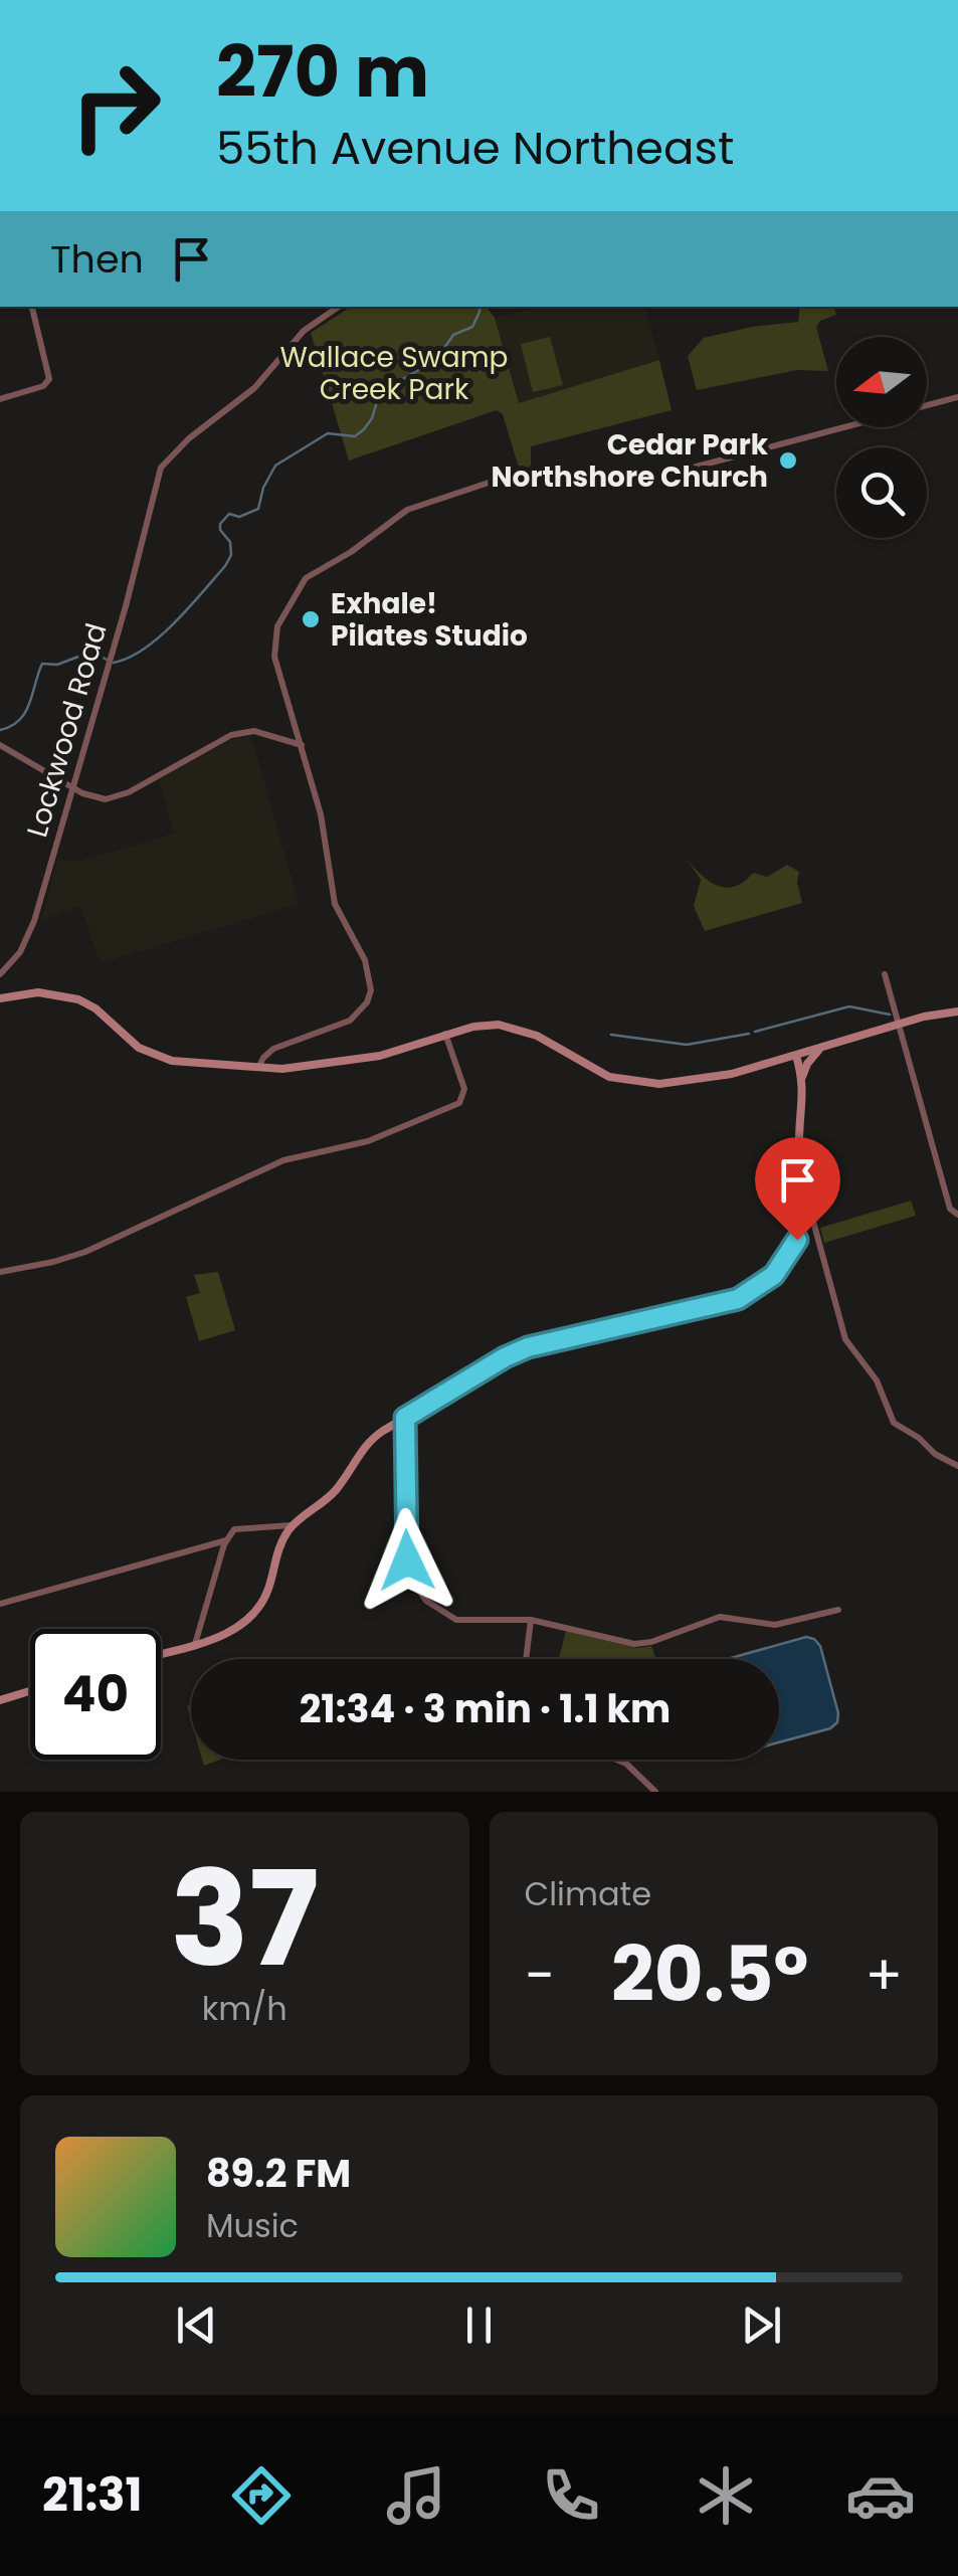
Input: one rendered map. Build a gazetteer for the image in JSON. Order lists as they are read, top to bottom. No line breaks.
{"streets":{"street":["Lockwood Road"]},"parks":["Wallace Swamp Creek Park"],"places":["Cedar Park Northshore Church","Exhale! Pilates Studio"],"north":"left","page":{"turn":["270 m","55th Avenue Northeast"],"then":"Then","limit":"40","trip":"21:34 · 3 min · 1.1 km","tile":[["37","km/h"],"Climate"],"heat":["−","20.5°","+"],"song":["89.2 FM","Music"],"tabs":"21:31"}}
